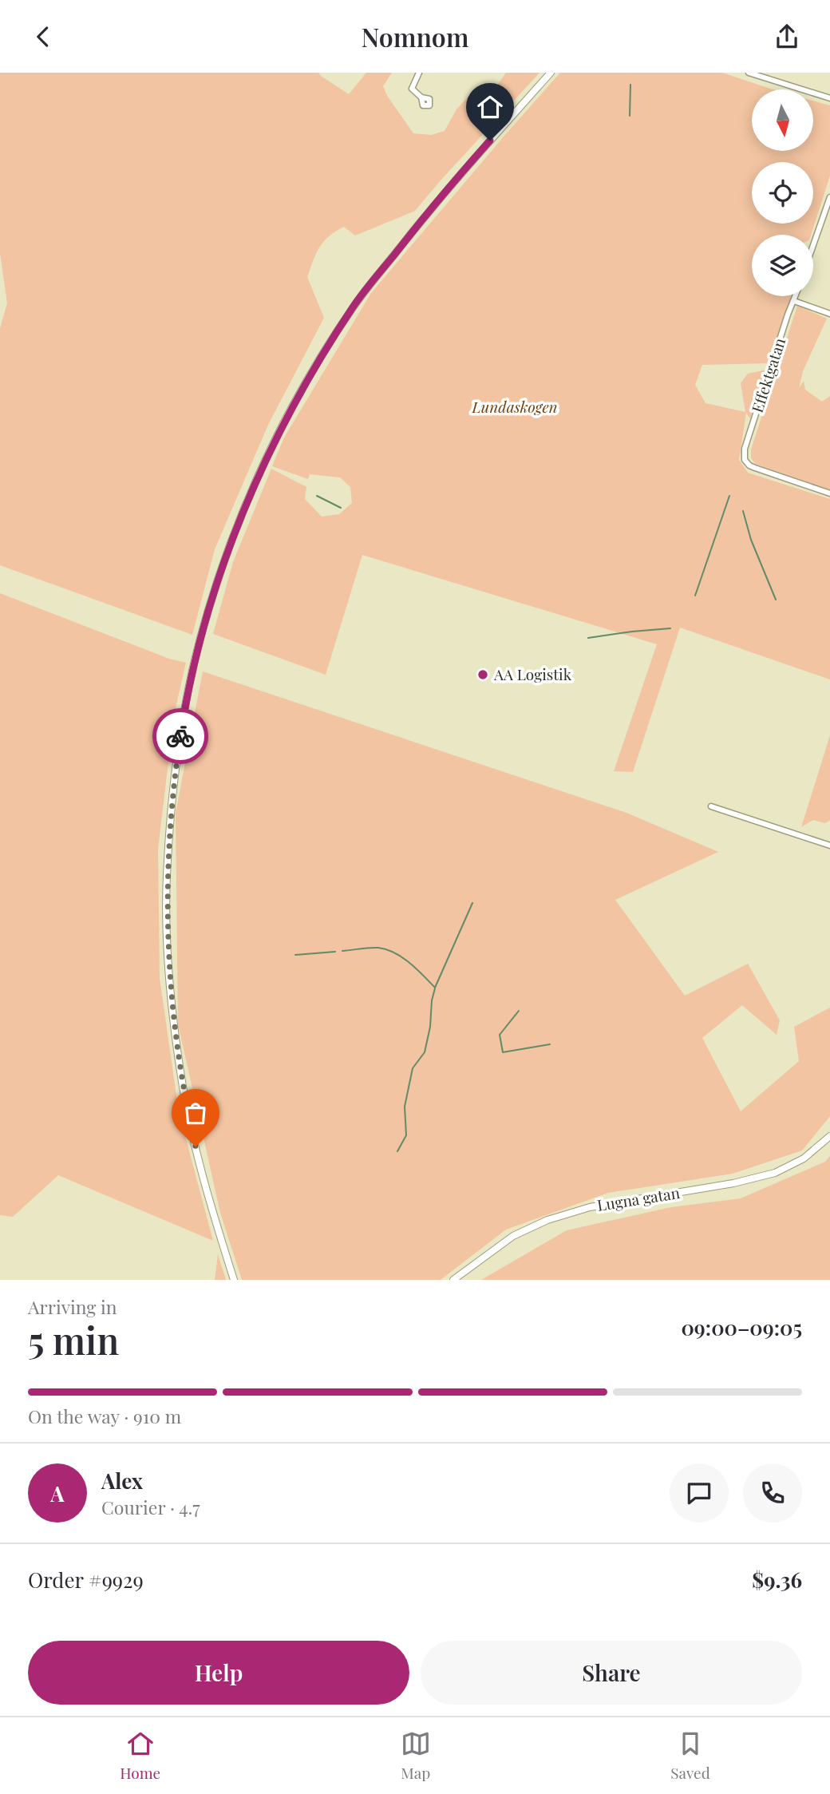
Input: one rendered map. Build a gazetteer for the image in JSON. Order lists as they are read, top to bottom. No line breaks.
{"streets":{"main road":["Lugna gatan"],"street":["Effektgatan"]},"parks":["Lundaskogen"],"places":["AA Logistik"],"north":"bottom","page":{"header":"Nomnom","heading":["5 min","Arriving in","09:00–09:05"],"panel":["Alex","Courier · 4.7","Order #9929","$9.36"],"bar":"On the way · 910 m","round":"A","buttons":["Help","Share"],"tabs":["Home","Map","Saved"]}}
